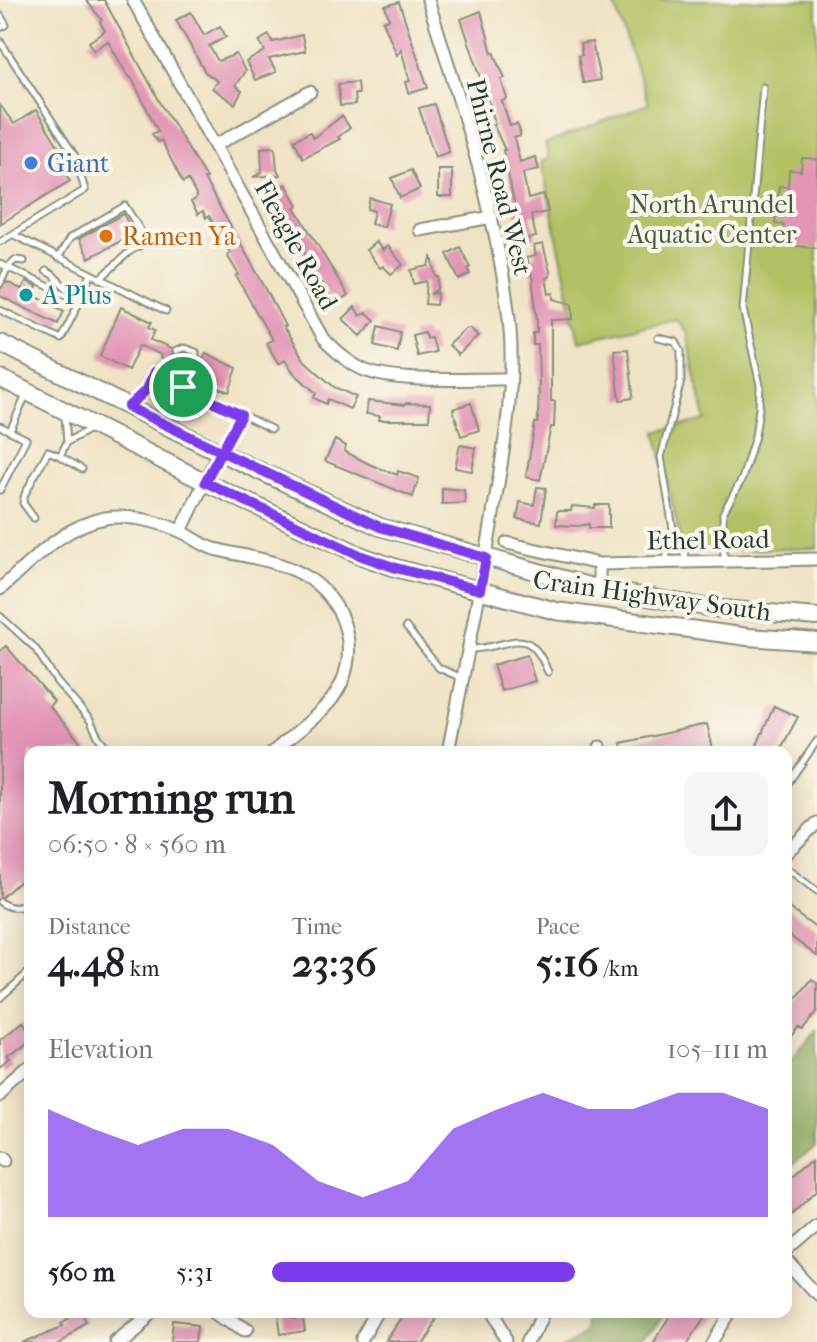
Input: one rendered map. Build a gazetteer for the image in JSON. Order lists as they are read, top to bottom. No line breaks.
{"streets":{"main road":["Crain Highway South"],"street":["Phirne Road West","Fleagle Road","Ethel Road"]},"crossings":[["Phirne Road West","Fleagle Road"],["Phirne Road West","Crain Highway South"]],"parks":["North Arundel Aquatic Center"],"places":["Giant","Ramen Ya","A Plus"],"page":{"heading":["Morning run","06:50 · 8 × 560 m"],"stats":[["Distance","4.48 km"],["Time","23:36"],["Pace","5:16 /km"]],"chart":["Elevation","105–111 m"],"list":[{"name":"560 m","note":"5:31"}]}}
